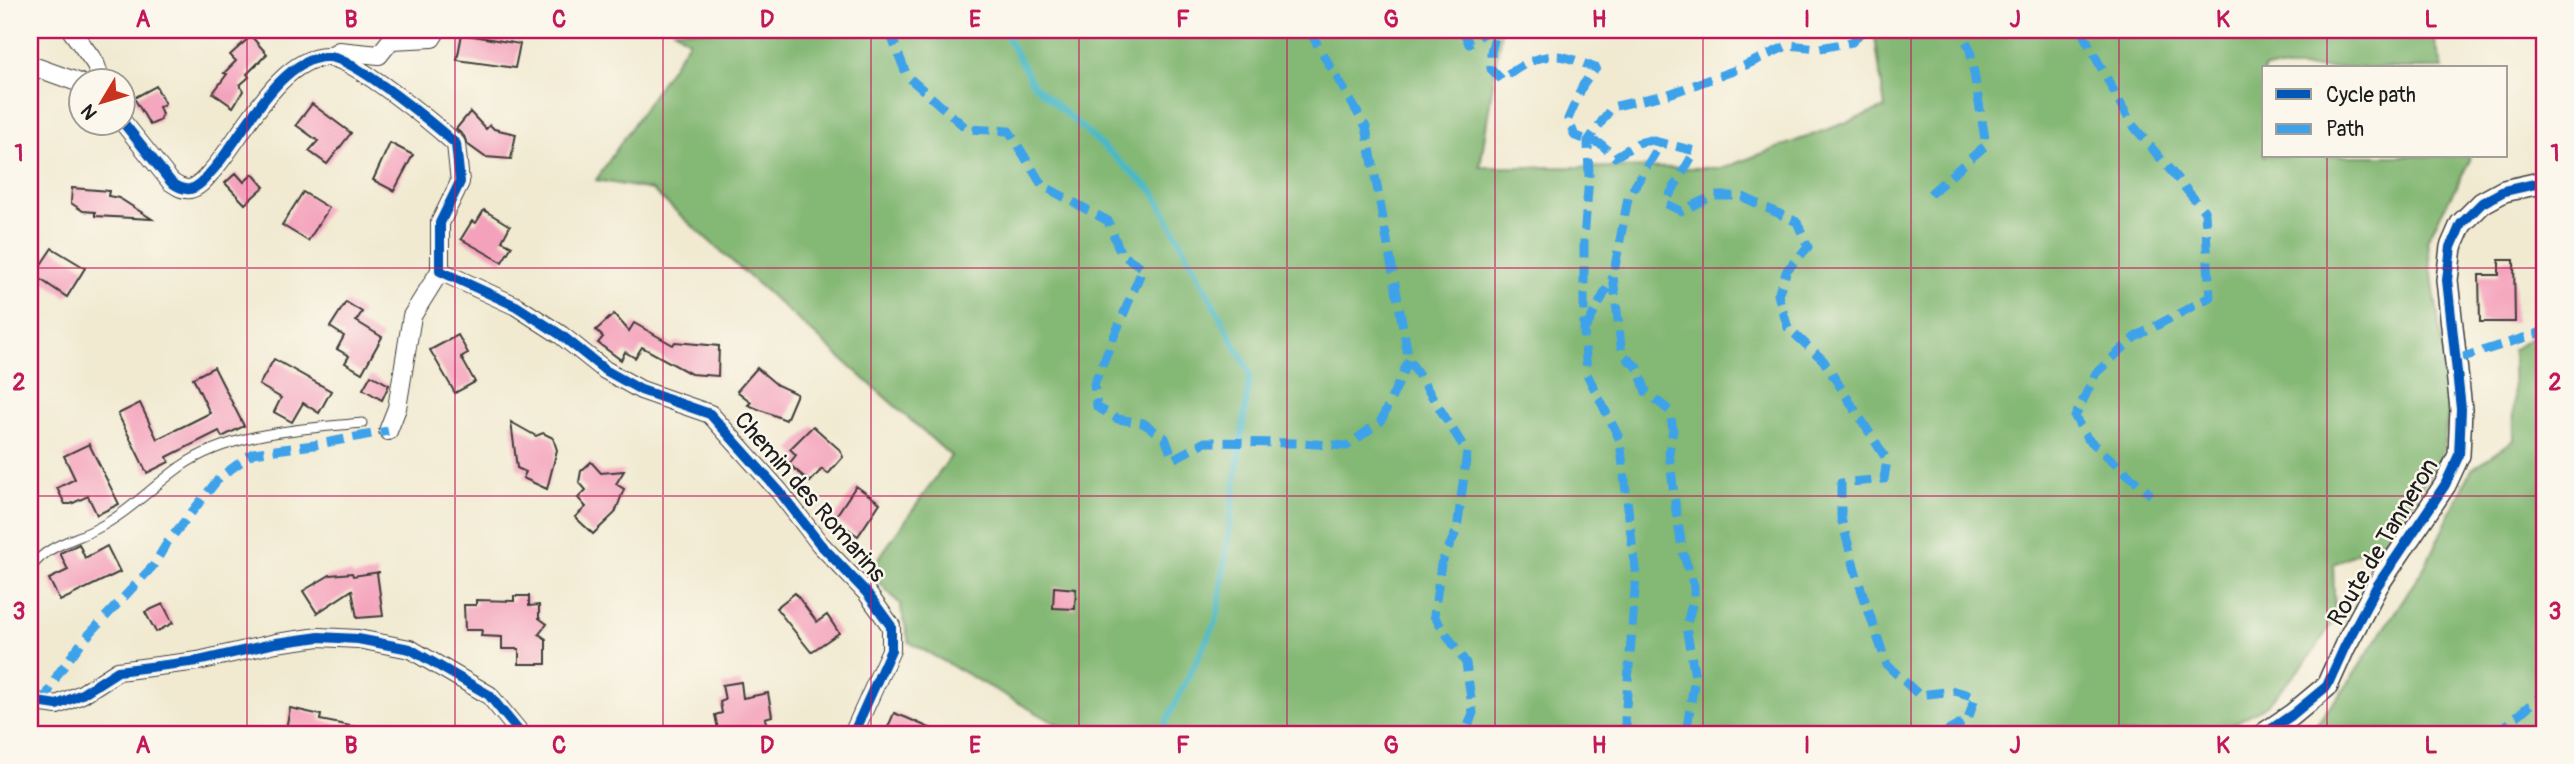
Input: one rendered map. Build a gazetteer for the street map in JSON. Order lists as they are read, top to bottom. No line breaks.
{"streets":{"street":["Chemin des Romarins","Route de Tanneron"]},"legend":["Cycle path","Path"],"north":"bottom left","grid":{"columns":["A","B","C","D","E","F","G","H","I","J","K","L"],"rows":["1","2","3"]}}
